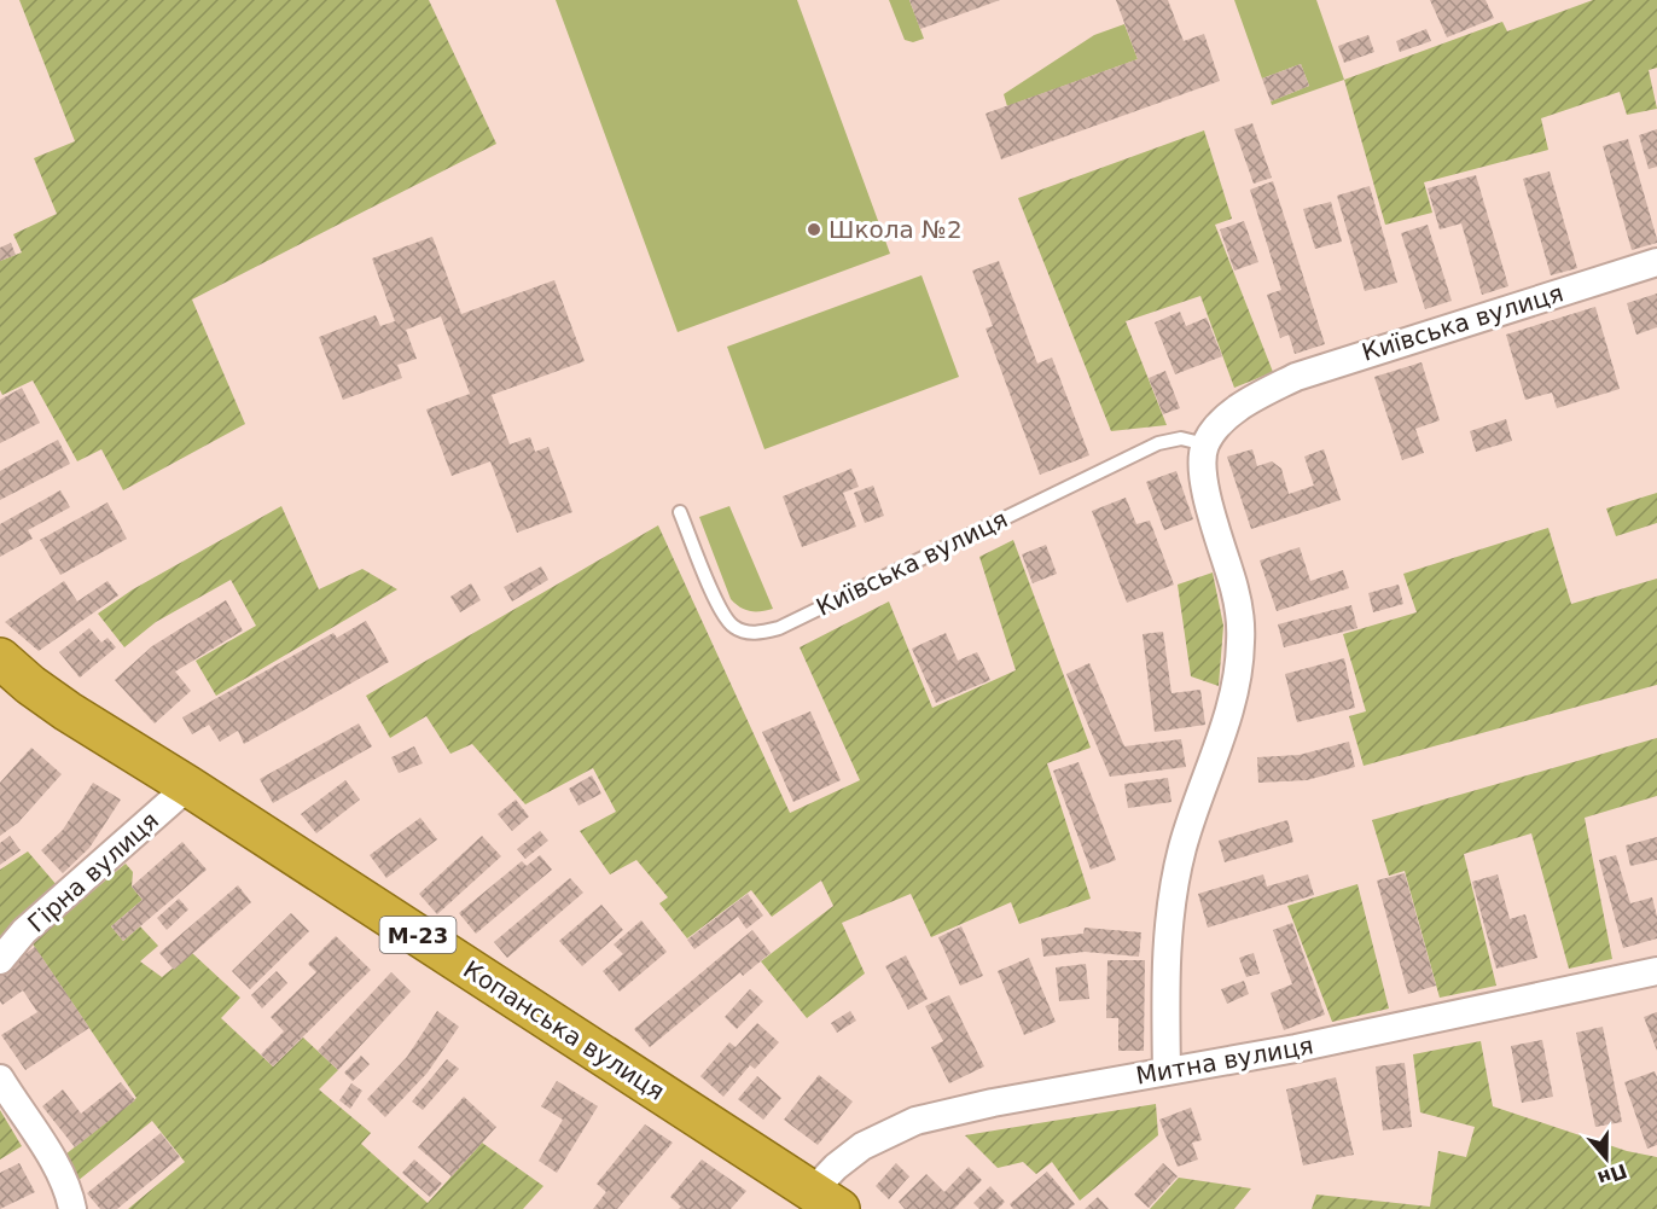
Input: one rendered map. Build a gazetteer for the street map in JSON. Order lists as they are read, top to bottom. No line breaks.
{"streets":{"highway":["М-23","Копанська вулиця"],"street":["Київська вулиця","Гірна вулиця","Митна вулиця"]},"crossings":[["Гірна вулиця","Копанська вулиця"],["Копанська вулиця","Митна вулиця"]],"places":["Школа №2"],"north":"bottom"}
